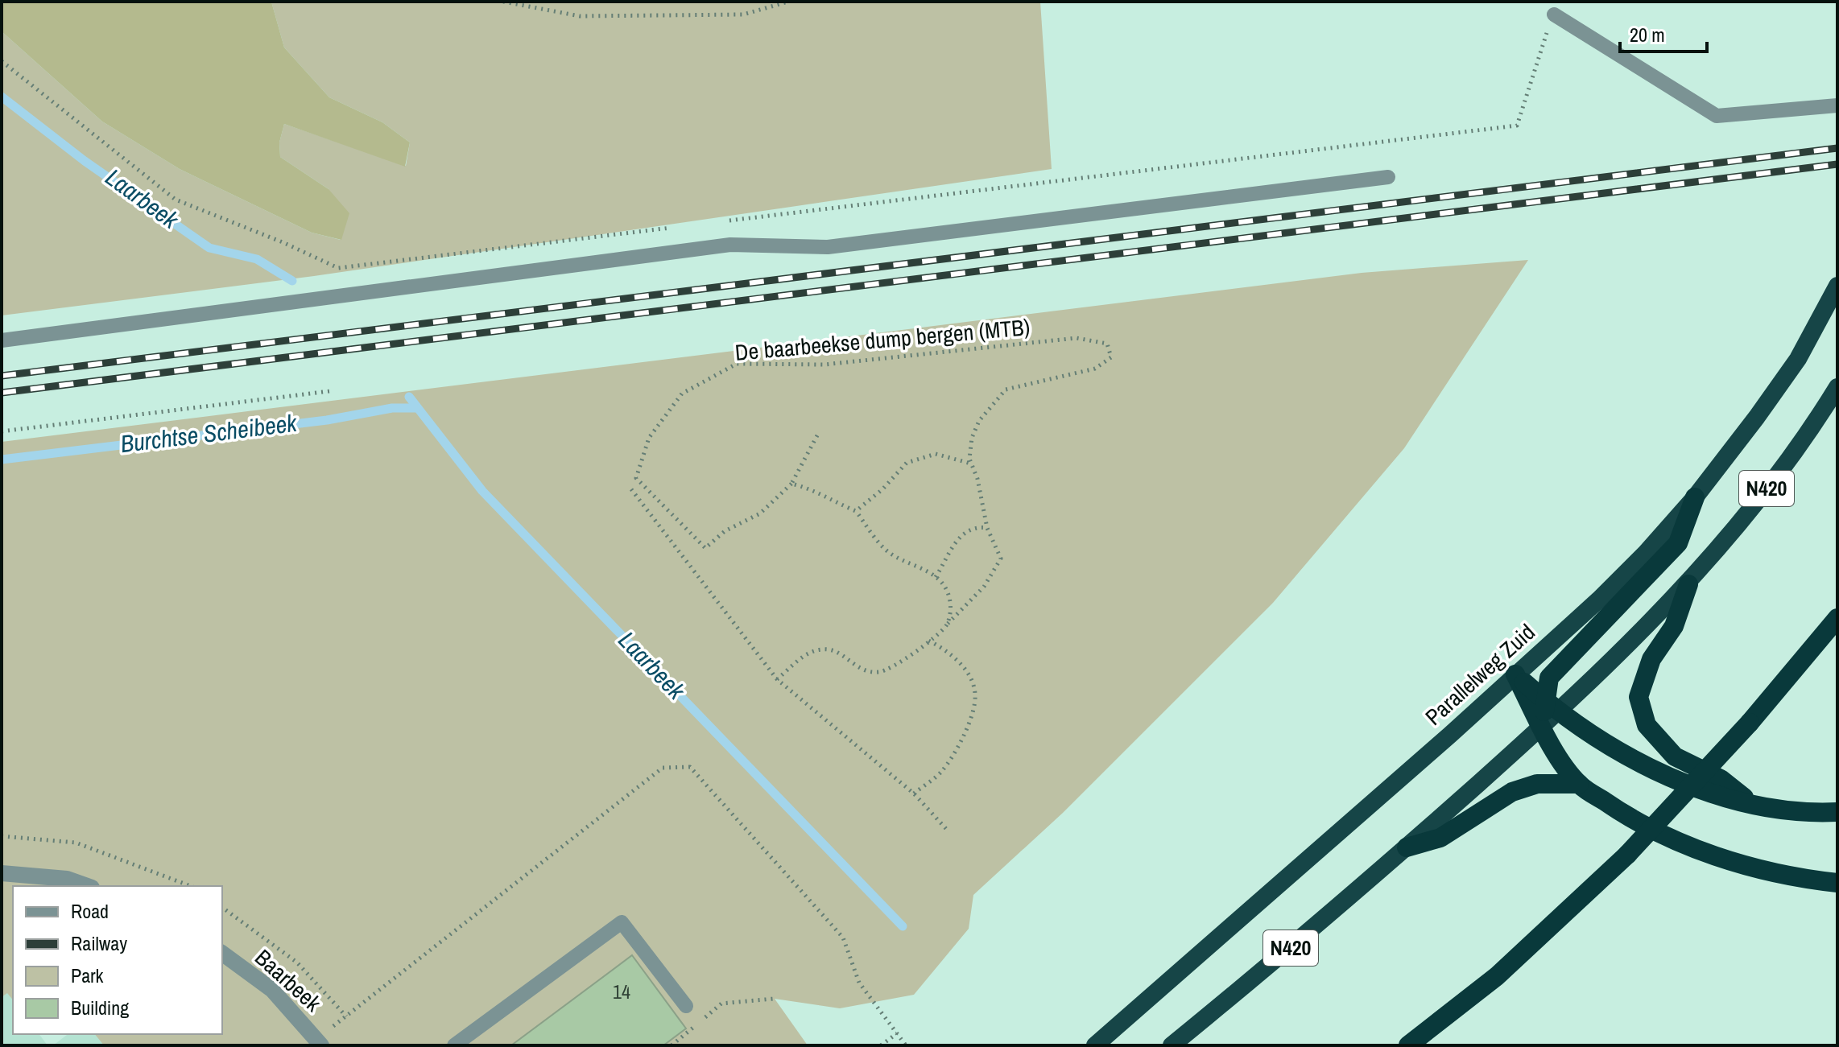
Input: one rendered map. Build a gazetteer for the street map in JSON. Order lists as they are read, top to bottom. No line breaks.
{"streets":{"highway":["N420","Parallelweg Zuid"],"street":["Baarbeek"],"path":["De baarbeekse dump bergen (MTB)"]},"water":["Laarbeek","Burchtse Scheibeek"],"house_numbers":["14"],"legend":["Road","Railway","Park","Building"],"scale_bar":"20 m"}
